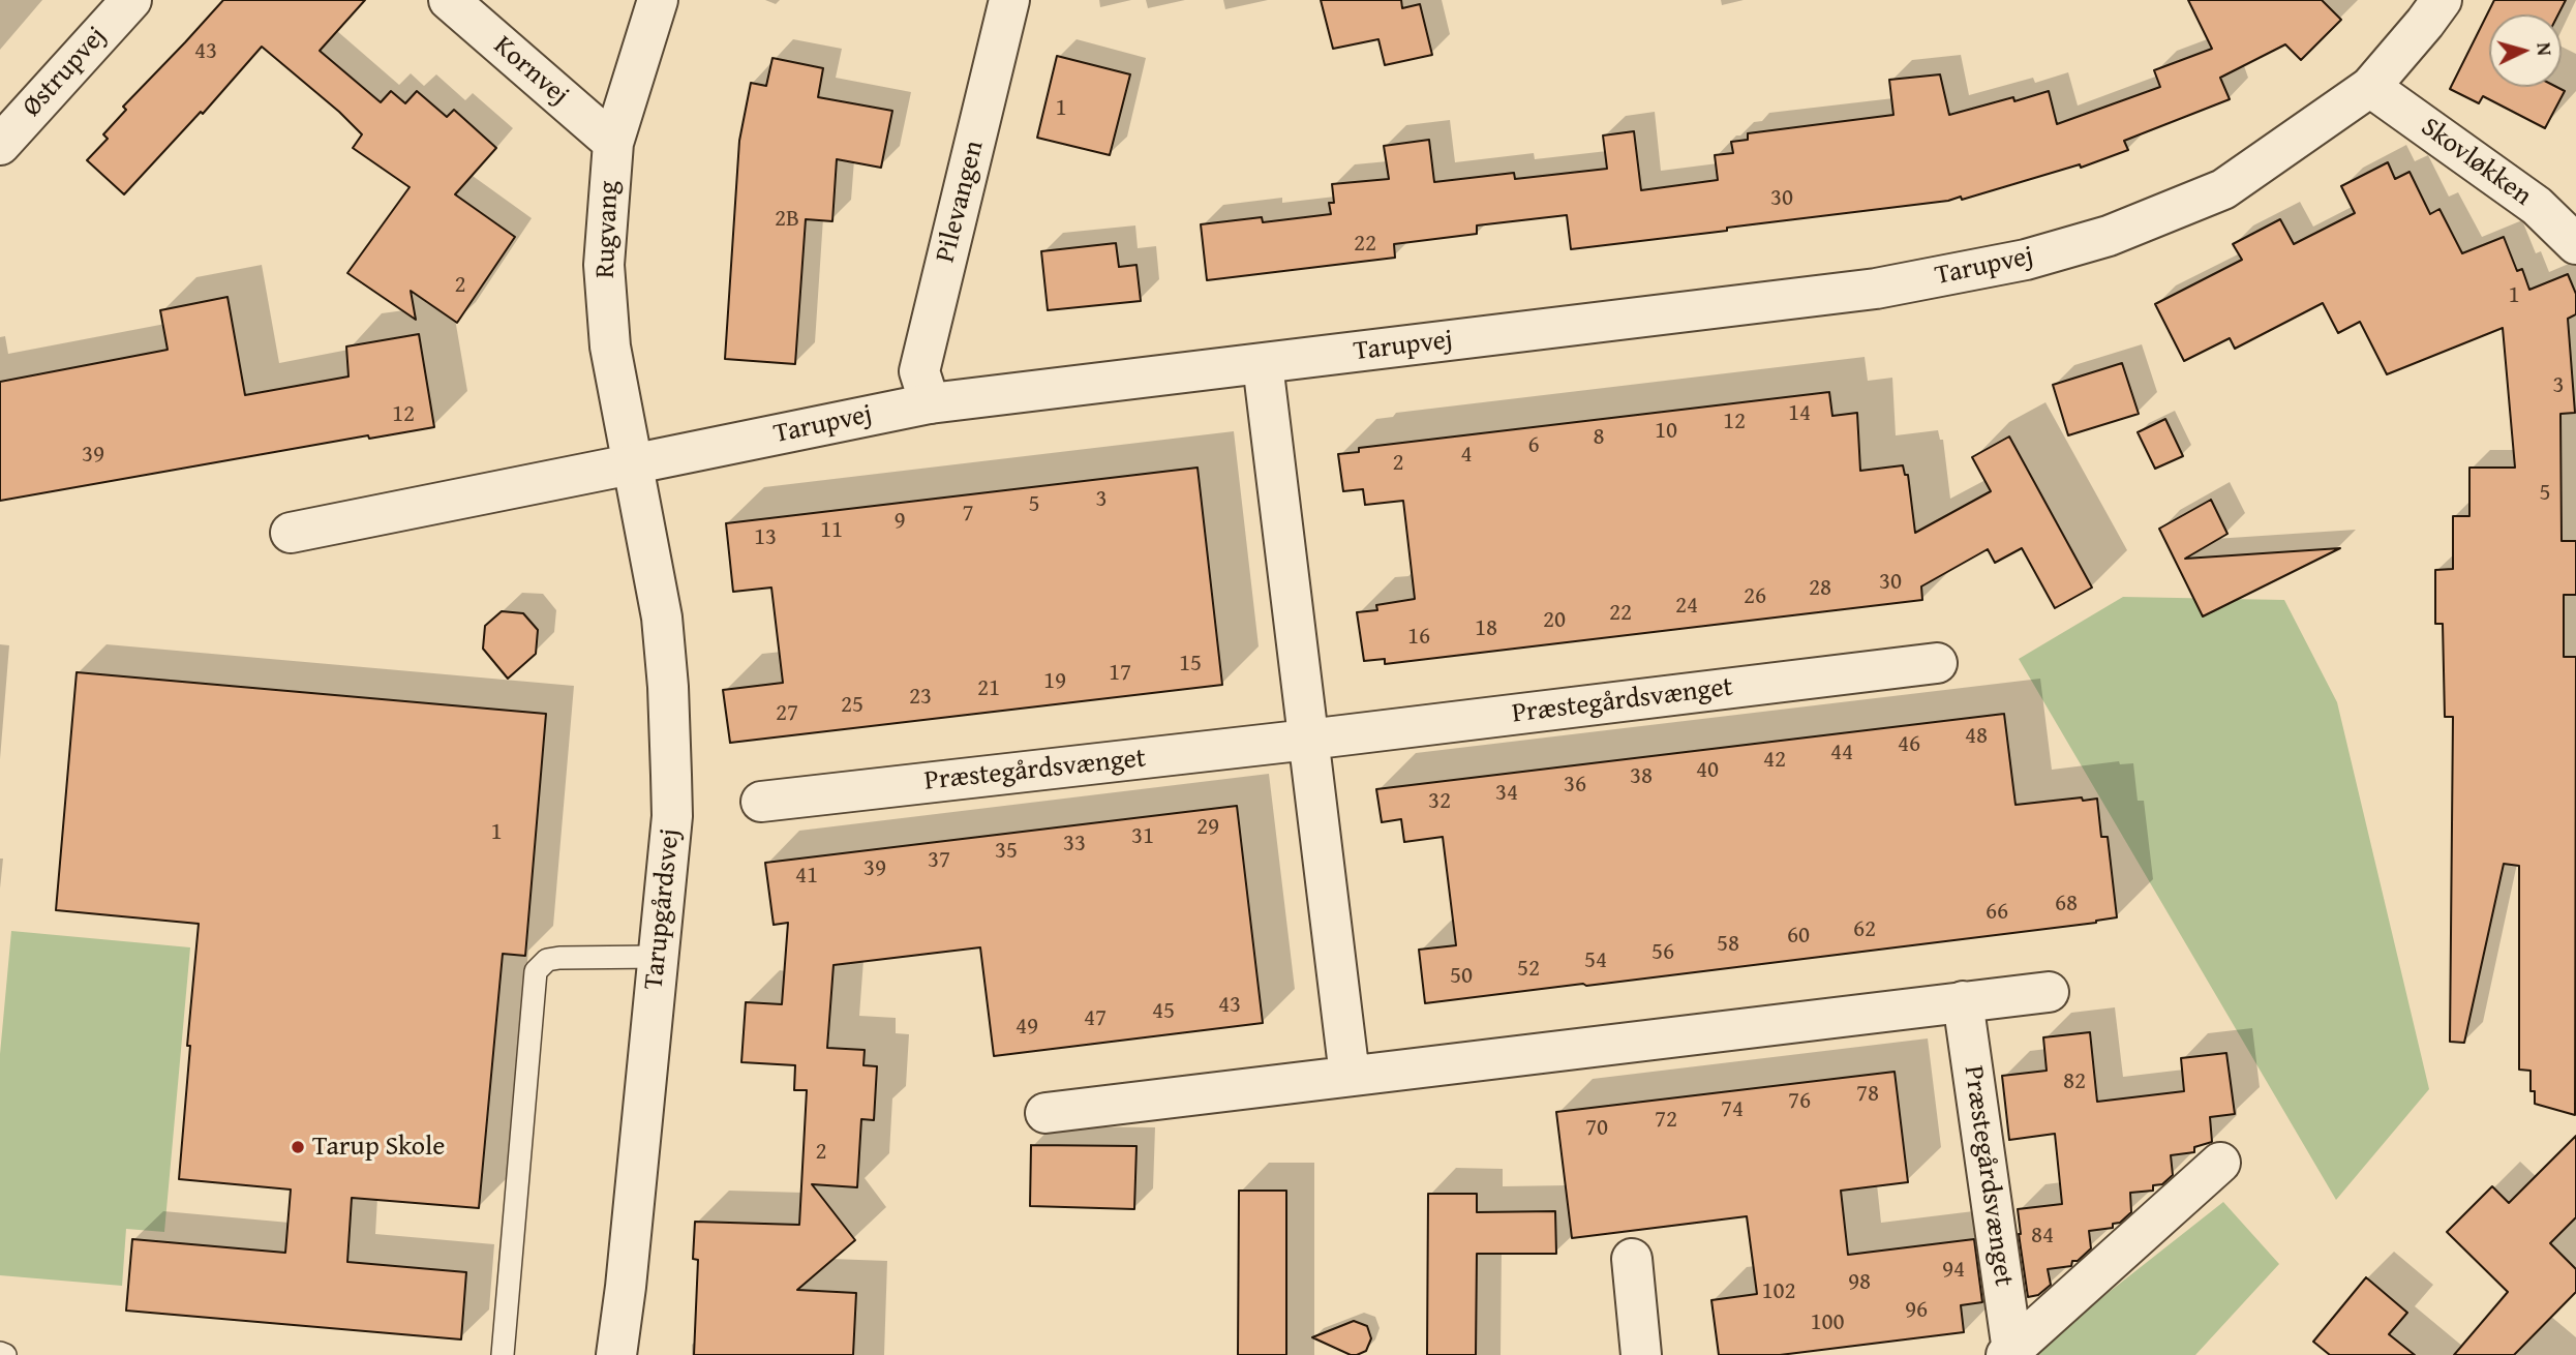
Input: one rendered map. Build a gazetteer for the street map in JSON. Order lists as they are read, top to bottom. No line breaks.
{"streets":{"street":["Kornvej","Østrupvej","Skovløkken","Pilevangen","Rugvang","Tarupvej","Præstegårdsvænget","Tarupgårdsvej"]},"crossings":[["Kornvej","Rugvang"],["Skovløkken","Tarupvej"],["Pilevangen","Tarupvej"],["Rugvang","Tarupvej"],["Rugvang","Tarupgårdsvej"],["Tarupvej","Tarupgårdsvej"]],"places":["Tarup Skole"],"house_numbers":["43","1","30","2B","22","2","1","3","14","12","12","10","8","6","39","4","2","5","3","5","7","9","11","13","30","28","26","24","22","20","18","16","15","17","19","21","23","25","27","48","46","44","42","40","38","36","34","32","29","1","31","33","35","37","39","41","68","66","62","60","58","56","54","52","50","43","45","47","49","82","78","76","74","72","70","2","84","94","98","102","96","100"],"north":"right"}
